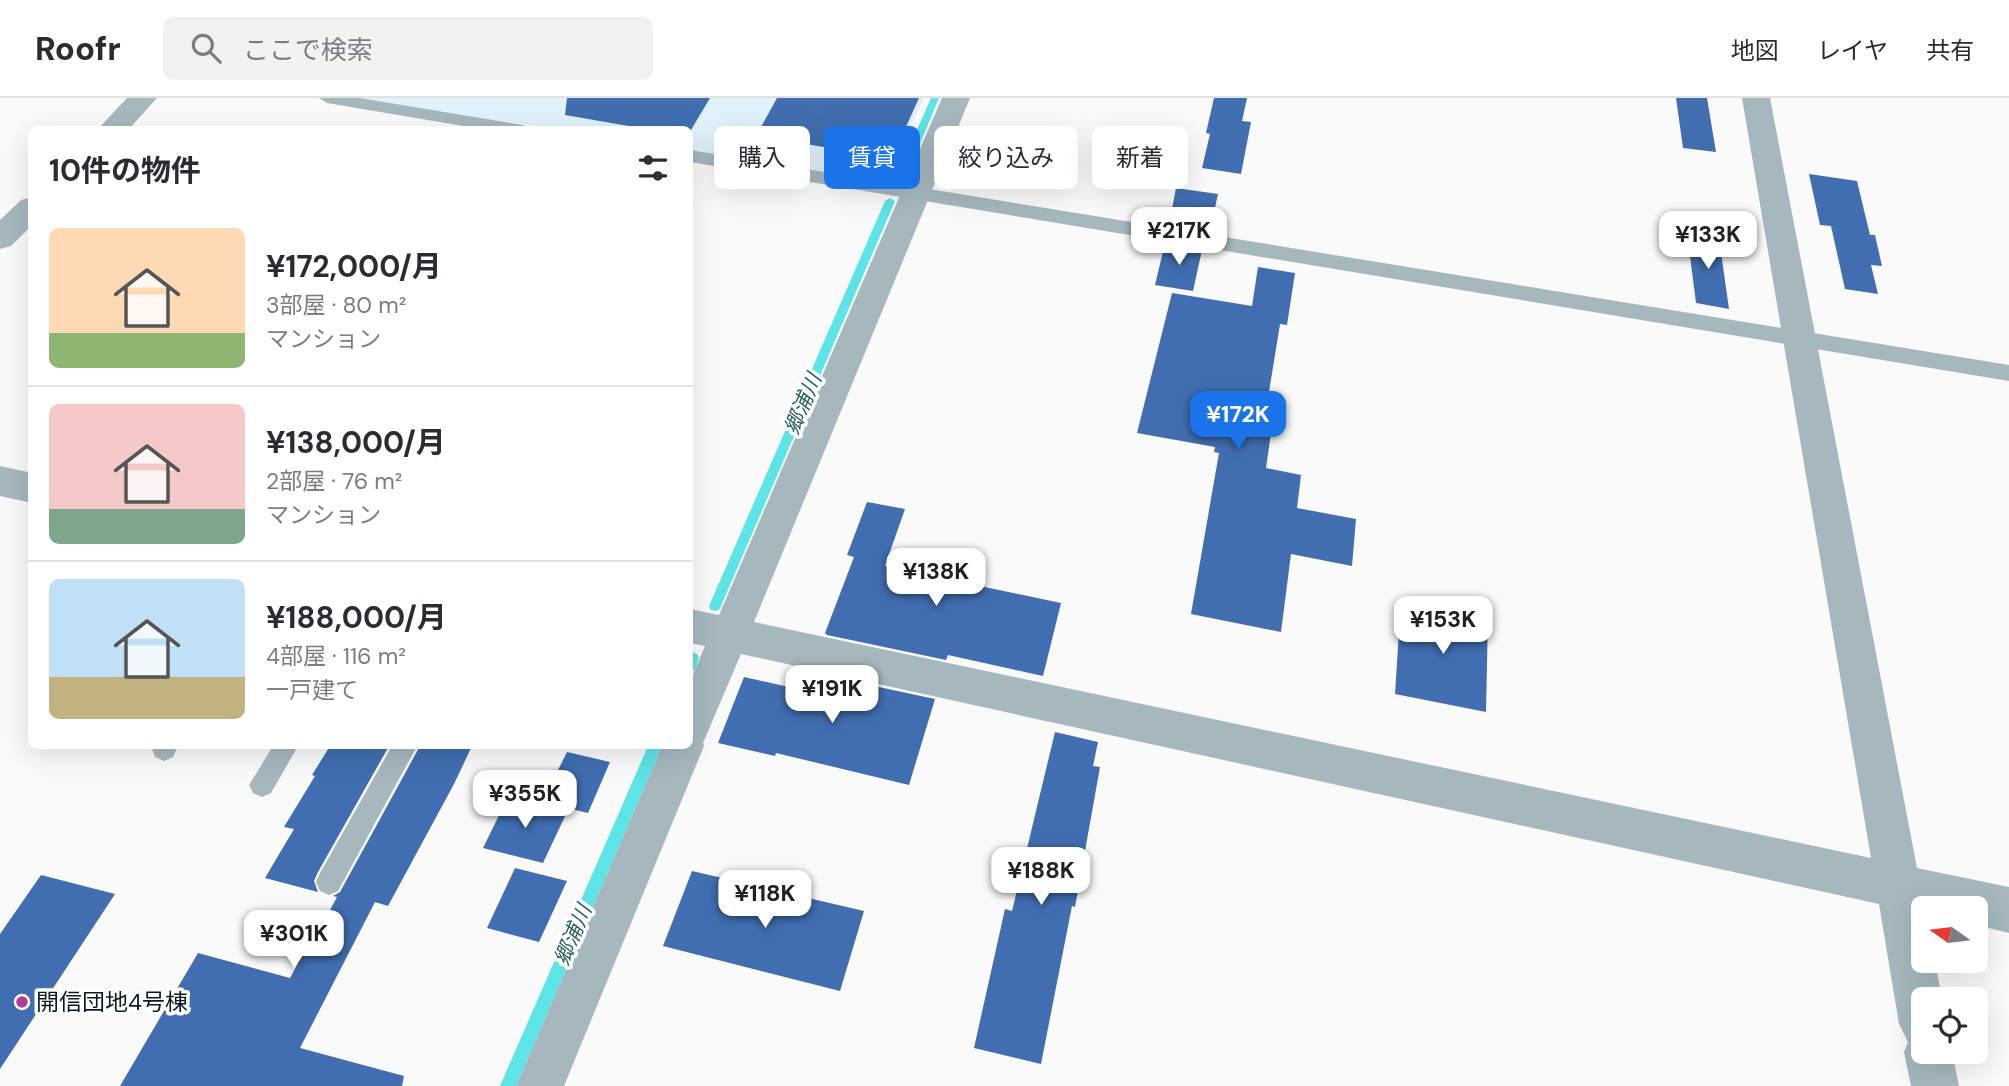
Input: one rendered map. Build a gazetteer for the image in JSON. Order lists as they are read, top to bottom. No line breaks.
{"water":["郷浦川"],"places":["開信団地4号棟"],"north":"left","page":{"header":"Roofr","search":"ここで検索","nav":["地図","レイヤ","共有"],"chip":["購入","賃貸","絞り込み","新着"],"heading":"10件の物件","price":["¥217K","¥133K","¥172K","¥138K","¥153K","¥191K","¥355K","¥188K","¥118K","¥301K"],"list":[{"name":"¥172,000/月","note":"3部屋 · 80 m² · マンション"},{"name":"¥138,000/月","note":"2部屋 · 76 m² · マンション"},{"name":"¥188,000/月","note":"4部屋 · 116 m² · 一戸建て"}]}}
